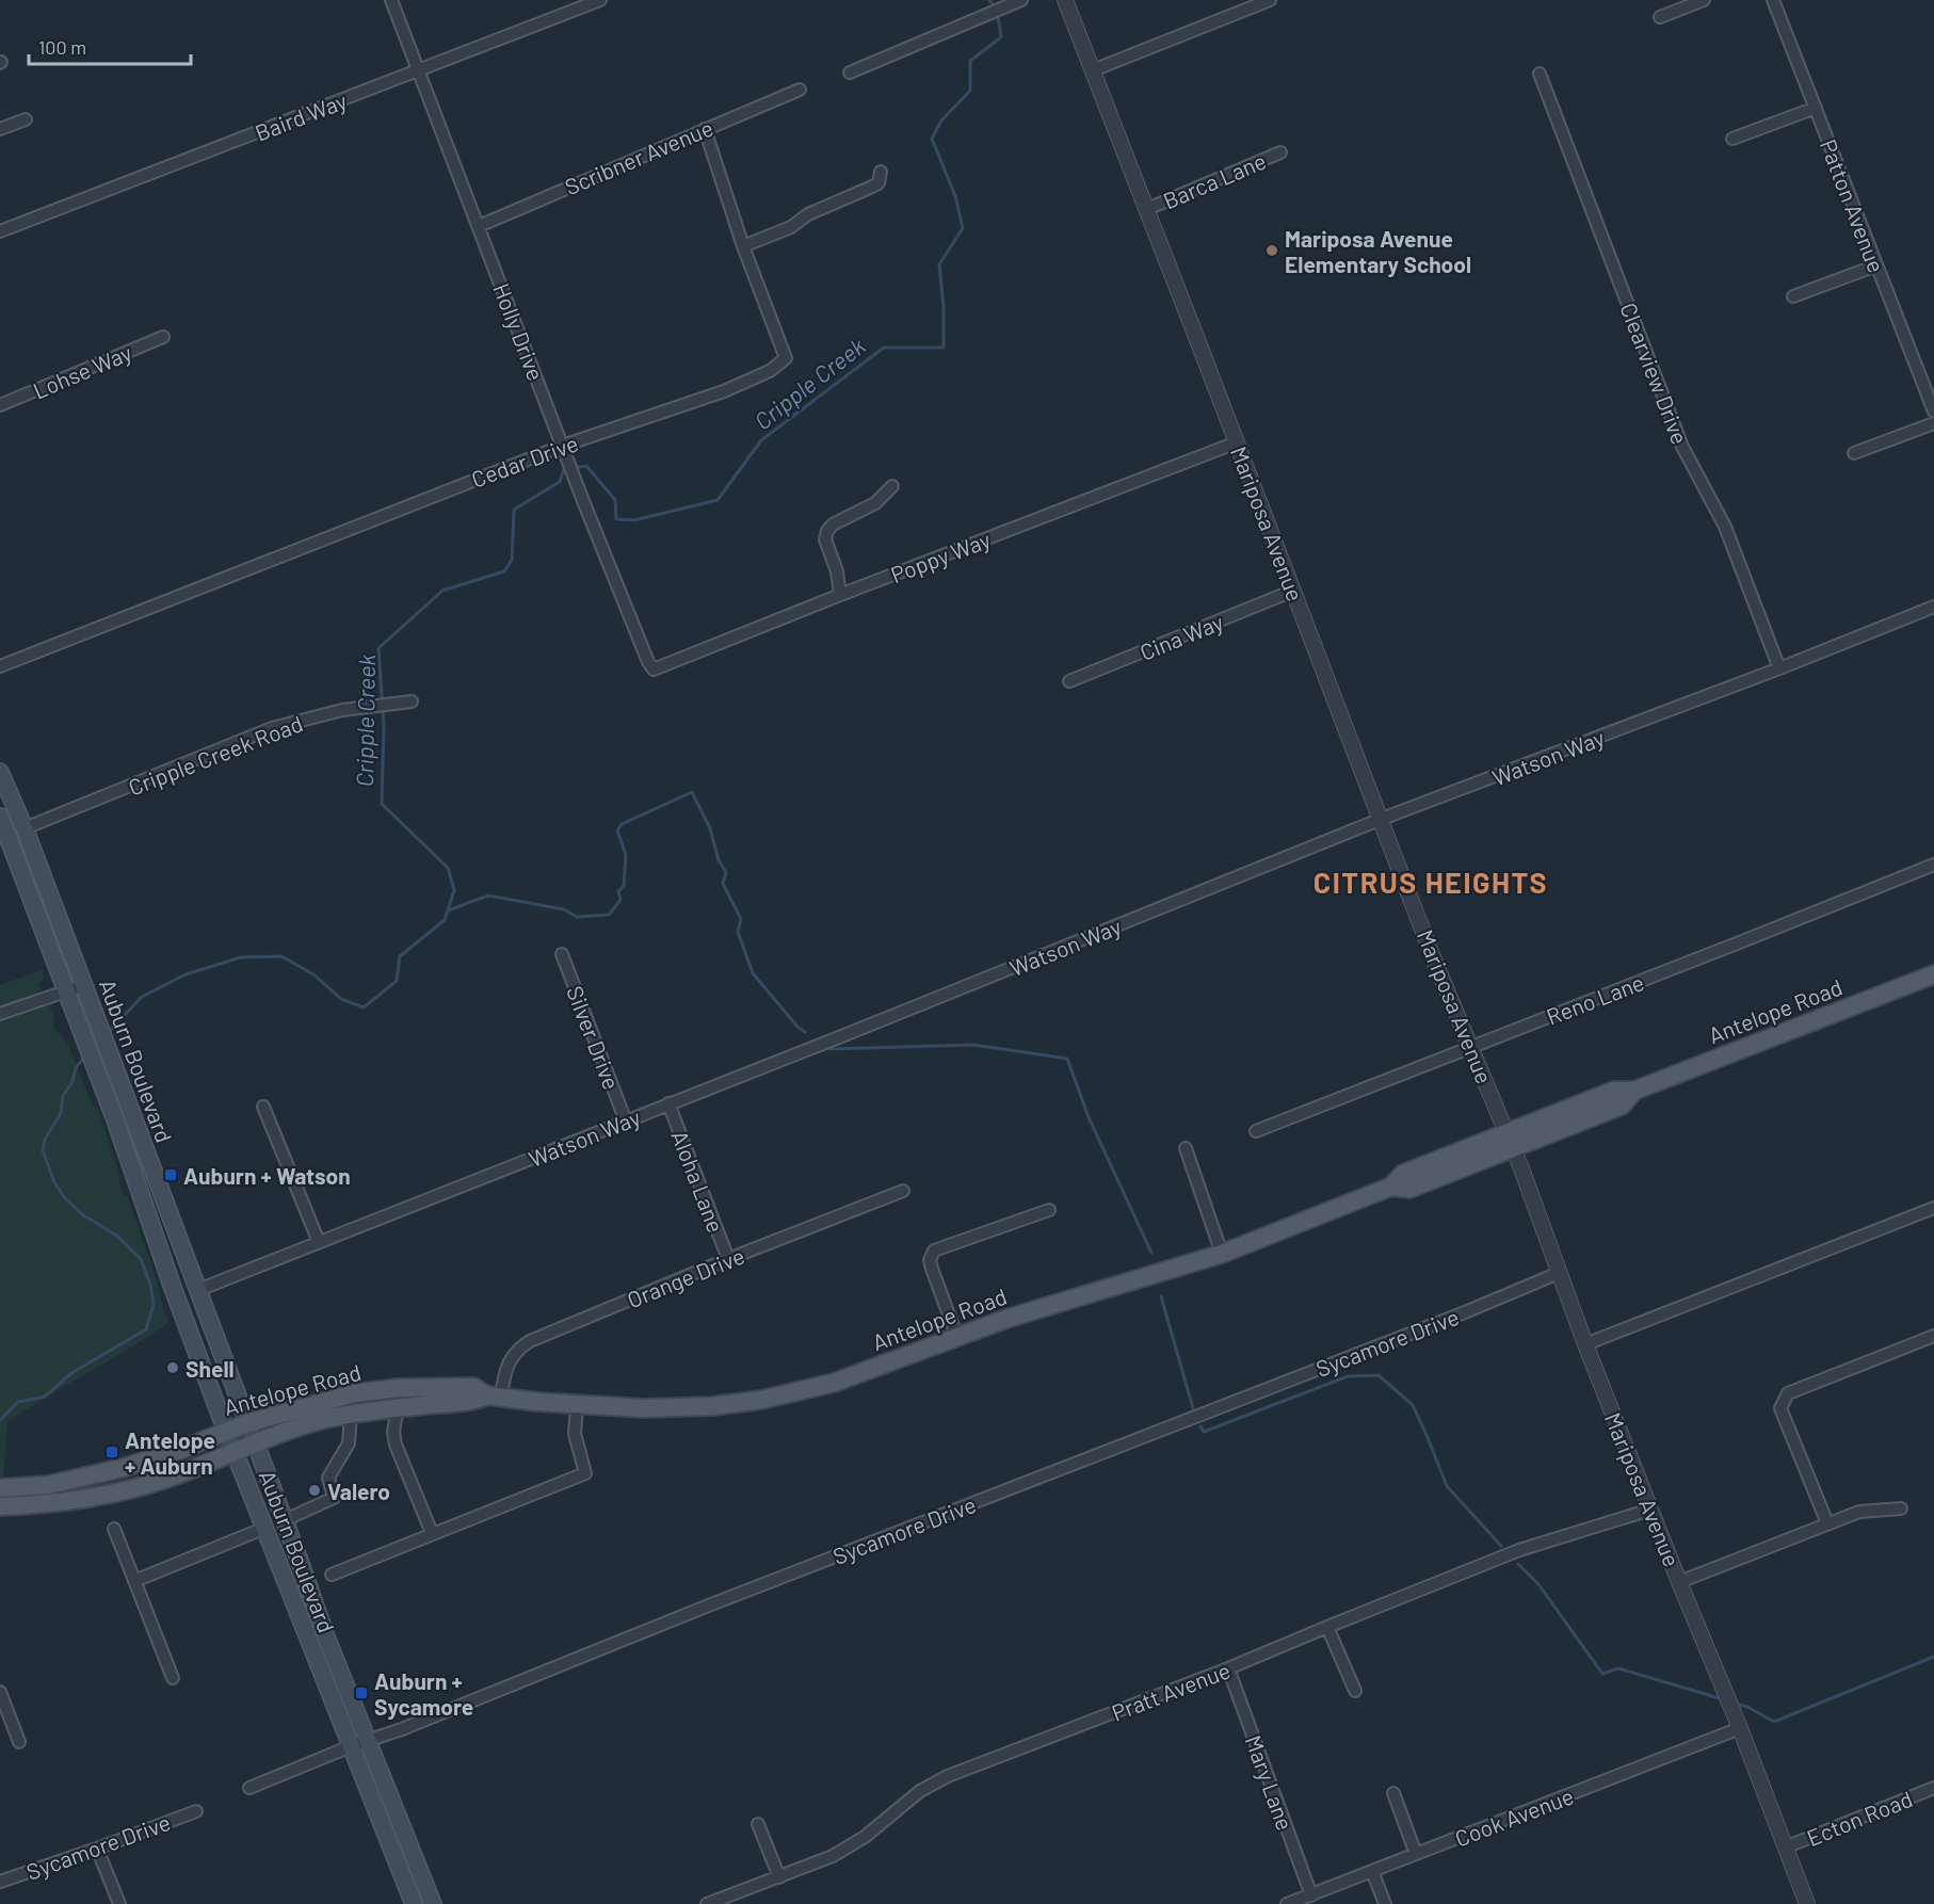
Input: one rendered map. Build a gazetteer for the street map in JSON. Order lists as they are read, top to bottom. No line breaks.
{"streets":{"main road":["Antelope Road","Auburn Boulevard"],"street":["Baird Way","Scribner Avenue","Barca Lane","Patton Avenue","Holly Drive","Lohse Way","Clearview Drive","Cedar Drive","Mariposa Avenue","Poppy Way","Cina Way","Cripple Creek Road","Watson Way","Reno Lane","Silver Drive","Aloha Lane","Orange Drive","Sycamore Drive","Pratt Avenue","Mary Lane","Cook Avenue","Ecton Road"]},"crossings":[["Baird Way","Holly Drive"],["Scribner Avenue","Holly Drive"],["Barca Lane","Mariposa Avenue"],["Holly Drive","Cedar Drive"],["Holly Drive","Poppy Way"],["Clearview Drive","Watson Way"],["Mariposa Avenue","Poppy Way"],["Mariposa Avenue","Cina Way"],["Mariposa Avenue","Watson Way"],["Mariposa Avenue","Reno Lane"],["Mariposa Avenue","Antelope Road"],["Mariposa Avenue","Sycamore Drive"],["Mariposa Avenue","Pratt Avenue"],["Mariposa Avenue","Cook Avenue"],["Mariposa Avenue","Ecton Road"],["Cripple Creek Road","Auburn Boulevard"],["Watson Way","Silver Drive"],["Watson Way","Auburn Boulevard"],["Watson Way","Aloha Lane"],["Antelope Road","Auburn Boulevard"],["Antelope Road","Orange Drive"],["Auburn Boulevard","Sycamore Drive"],["Aloha Lane","Orange Drive"],["Pratt Avenue","Mary Lane"],["Mary Lane","Cook Avenue"]],"districts":["CITRUS HEIGHTS"],"water":["Cripple Creek"],"places":{"other":["Mariposa Avenue Elementary School","Shell","Valero"],"transit":["Auburn + Watson","Antelope + Auburn","Auburn + Sycamore"]},"scale_bar":"100 m"}
